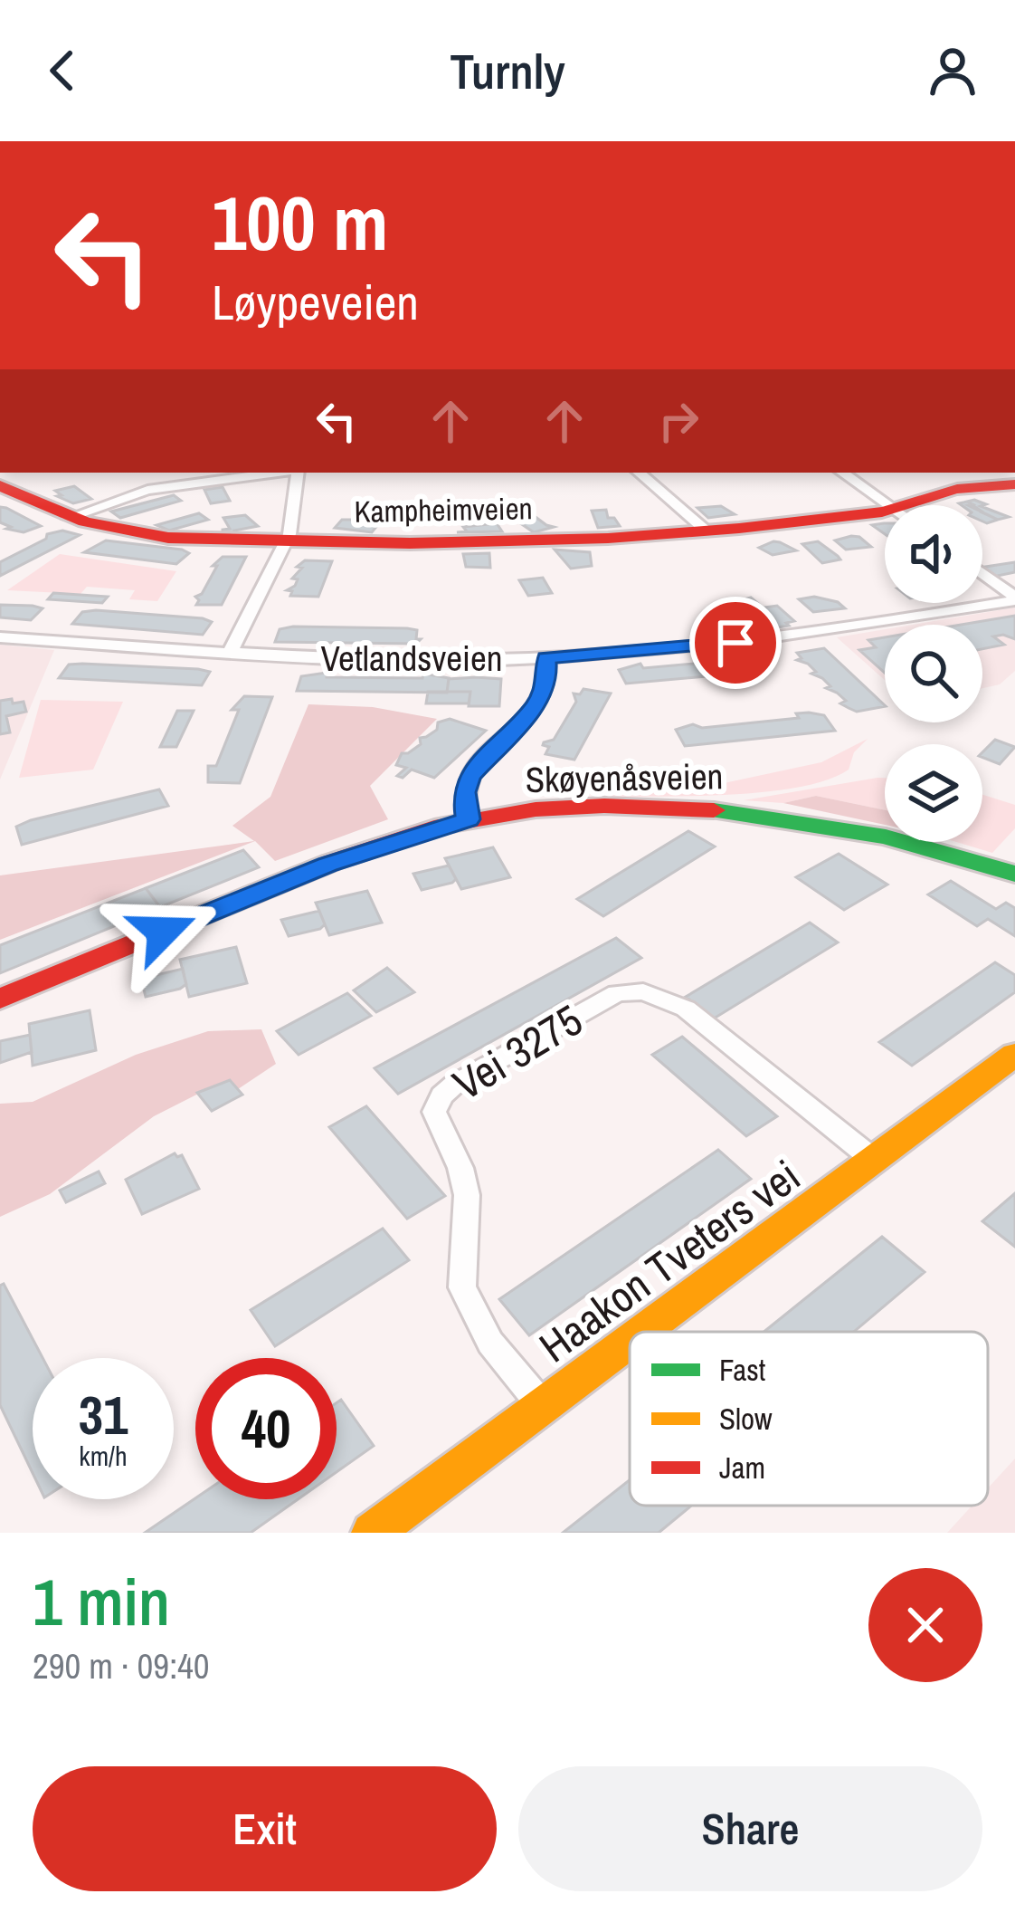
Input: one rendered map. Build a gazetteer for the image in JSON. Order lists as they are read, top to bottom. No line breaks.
{"streets":{"street":["Kampheimveien","Vetlandsveien","Skøyenåsveien","Vei 3275","Haakon Tveters vei"]},"crossings":[["Vei 3275","Haakon Tveters vei"]],"legend":["Fast","Slow","Jam"],"page":{"header":"Turnly","turn":["100 m","Løypeveien"],"speed":"31 km/h","limit":"40","heading":["1 min","290 m · 09:40"],"buttons":["Exit","Share"]}}
